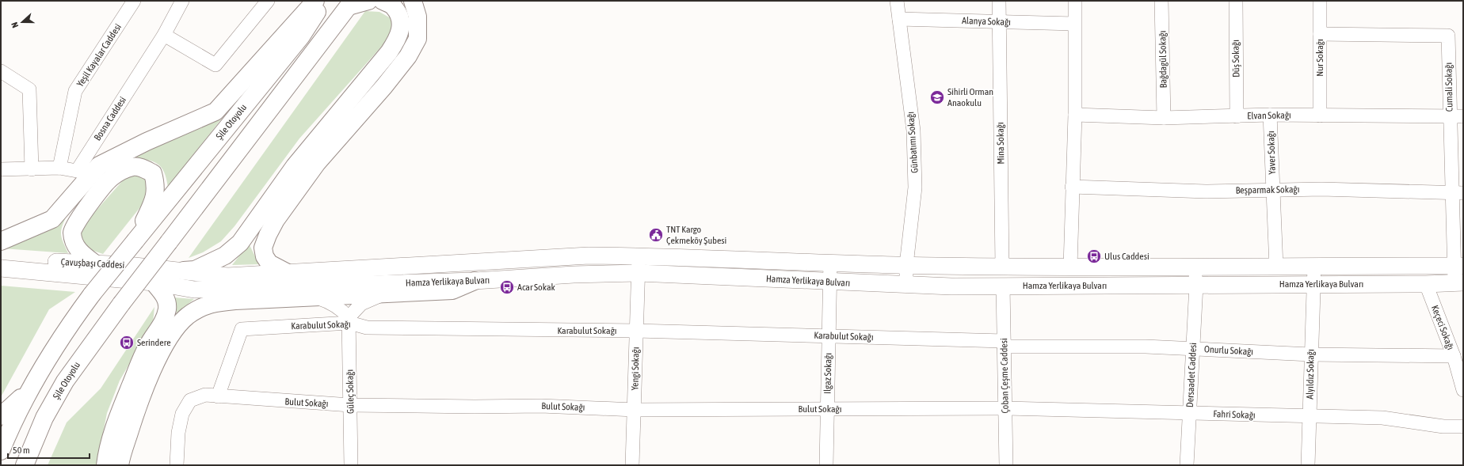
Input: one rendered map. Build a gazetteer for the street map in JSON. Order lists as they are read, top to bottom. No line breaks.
{"streets":{"highway":["Şile Otoyolu"],"main road":["Çavuşbaşı Caddesi","Hamza Yerlikaya Bulvarı"],"street":["Alanya Sokağı","Yeşil Kayalar Caddesi","Nur Sokağı","Düş Sokağı","Bağdagül Sokağı","Cumali Sokağı","Elvan Sokağı","Bosna Caddesi","Günbatımı Sokağı","Mina Sokağı","Yaver Sokağı","Beşparmak Sokağı","Karabulut Sokağı","Keçeci Sokağı","Onurlu Sokağı","Yengi Sokağı","Ilgaz Sokağı","Alyıldız Sokağı","Dersaadet Caddesi","Çoban Çeşme Caddesi","Güleç Sokağı","Bulut Sokağı","Fahri Sokağı"]},"crossings":[["Alanya Sokağı","Günbatımı Sokağı"],["Alanya Sokağı","Mina Sokağı"],["Yeşil Kayalar Caddesi","Bosna Caddesi"],["Nur Sokağı","Cumali Sokağı"],["Nur Sokağı","Elvan Sokağı"],["Düş Sokağı","Elvan Sokağı"],["Bağdagül Sokağı","Elvan Sokağı"],["Cumali Sokağı","Elvan Sokağı"],["Cumali Sokağı","Beşparmak Sokağı"],["Cumali Sokağı","Hamza Yerlikaya Bulvarı"],["Elvan Sokağı","Yaver Sokağı"],["Günbatımı Sokağı","Hamza Yerlikaya Bulvarı"],["Mina Sokağı","Hamza Yerlikaya Bulvarı"],["Yaver Sokağı","Beşparmak Sokağı"],["Yaver Sokağı","Hamza Yerlikaya Bulvarı"],["Çavuşbaşı Caddesi","Hamza Yerlikaya Bulvarı"],["Hamza Yerlikaya Bulvarı","Keçeci Sokağı"],["Hamza Yerlikaya Bulvarı","Yengi Sokağı"],["Hamza Yerlikaya Bulvarı","Ilgaz Sokağı"],["Hamza Yerlikaya Bulvarı","Alyıldız Sokağı"],["Hamza Yerlikaya Bulvarı","Dersaadet Caddesi"],["Hamza Yerlikaya Bulvarı","Çoban Çeşme Caddesi"],["Karabulut Sokağı","Onurlu Sokağı"],["Karabulut Sokağı","Yengi Sokağı"],["Karabulut Sokağı","Ilgaz Sokağı"],["Karabulut Sokağı","Çoban Çeşme Caddesi"],["Karabulut Sokağı","Güleç Sokağı"],["Karabulut Sokağı","Bulut Sokağı"],["Keçeci Sokağı","Onurlu Sokağı"],["Onurlu Sokağı","Alyıldız Sokağı"],["Onurlu Sokağı","Dersaadet Caddesi"],["Onurlu Sokağı","Çoban Çeşme Caddesi"],["Yengi Sokağı","Bulut Sokağı"],["Ilgaz Sokağı","Bulut Sokağı"],["Alyıldız Sokağı","Fahri Sokağı"],["Dersaadet Caddesi","Fahri Sokağı"],["Çoban Çeşme Caddesi","Bulut Sokağı"],["Çoban Çeşme Caddesi","Fahri Sokağı"],["Güleç Sokağı","Bulut Sokağı"],["Bulut Sokağı","Fahri Sokağı"]],"places":{"school or university":["Sihirli Orman Anaokulu"],"public building":["TNT Kargo Çekmeköy Şubesi"],"bus stop":["Ulus Caddesi","Acar Sokak","Serindere"]},"scale_bar":"50 m","north":"left"}
